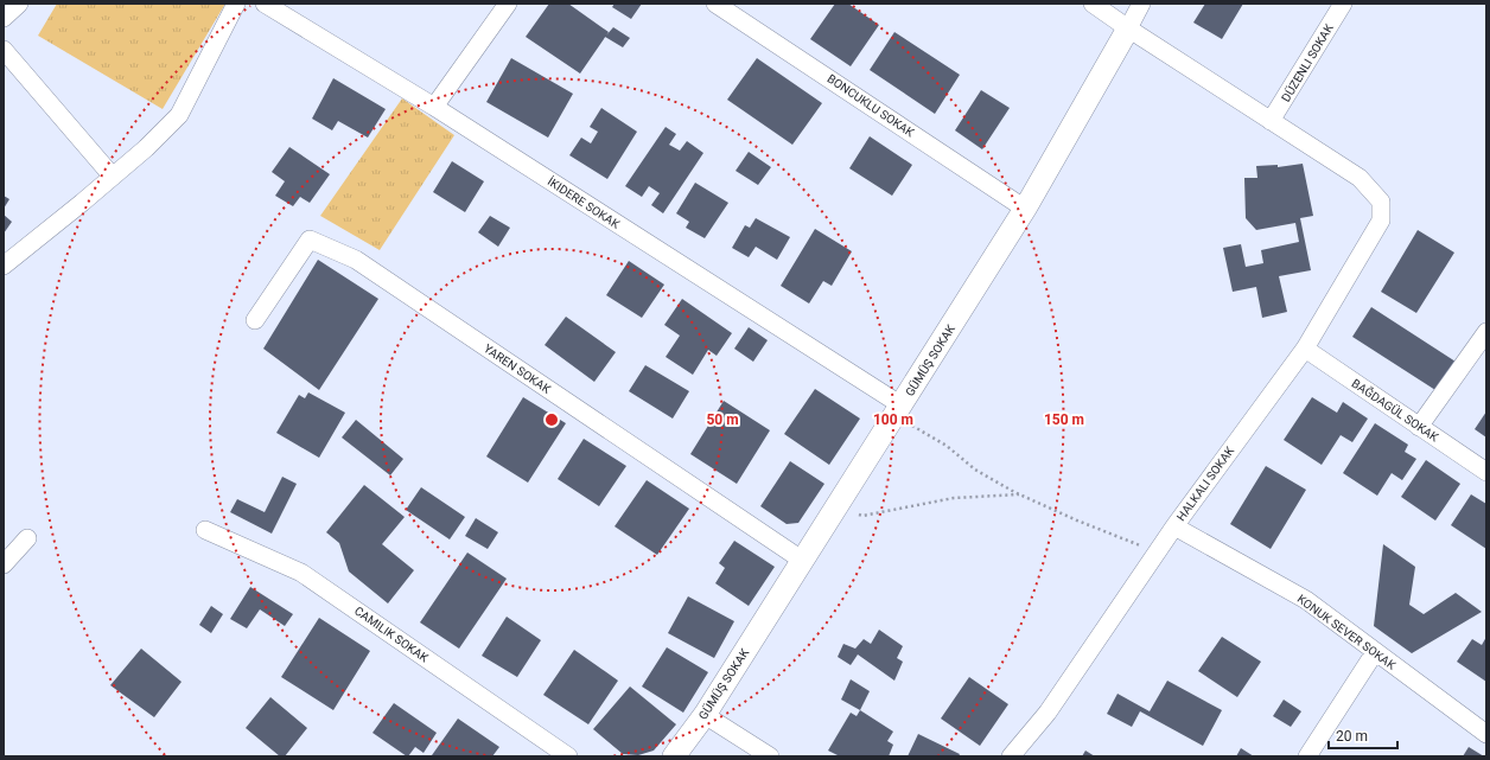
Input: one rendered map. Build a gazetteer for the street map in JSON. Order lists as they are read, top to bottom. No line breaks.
{"streets":{"street":["DÜZENLI SOKAK","BONCUKLU SOKAK","İKIDERE SOKAK","GÜMÜŞ SOKAK","YAREN SOKAK","BAĞDAGÜL SOKAK","KONUK SEVER SOKAK"]},"crossings":[["BONCUKLU SOKAK","GÜMÜŞ SOKAK"],["İKIDERE SOKAK","GÜMÜŞ SOKAK"],["GÜMÜŞ SOKAK","YAREN SOKAK"]],"scale_bar":"20 m","rings":["50 m","100 m","150 m"]}
